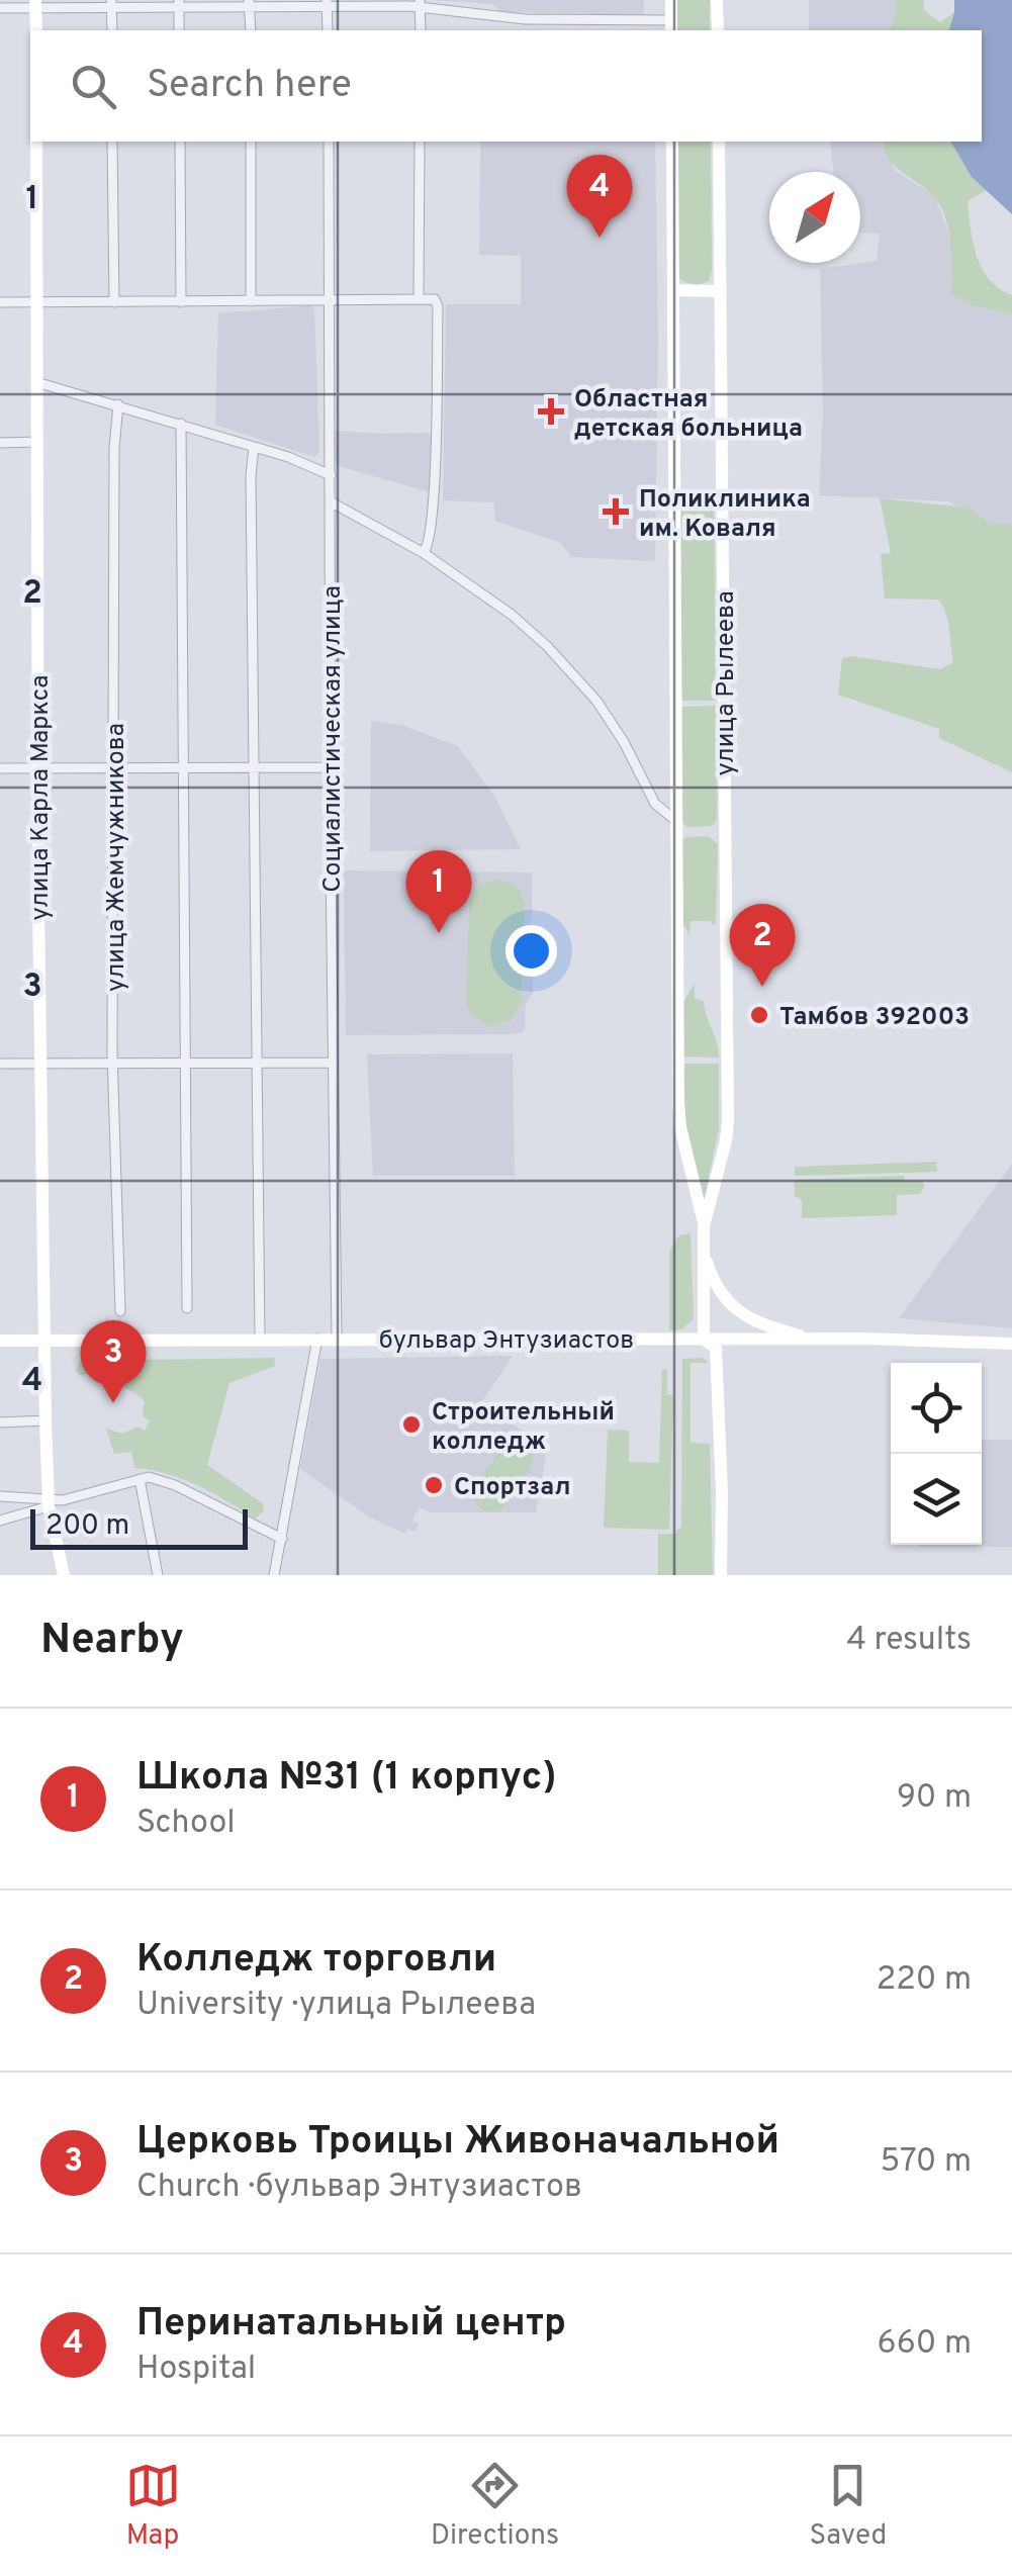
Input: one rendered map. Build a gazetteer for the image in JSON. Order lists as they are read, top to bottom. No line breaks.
{"streets":{"main road":["улица Рылеева","улица Карла Маркса","бульвар Энтузиастов"],"street":["Социалистическая улица","улица Жемчужникова"]},"crossings":[["улица Рылеева","бульвар Энтузиастов"],["Социалистическая улица","бульвар Энтузиастов"],["улица Карла Маркса","бульвар Энтузиастов"]],"places":{"health":["Областная детская больница","Поликлиника им. Коваля"],"other":["Тамбов 392003","Строительный колледж","Спортзал"]},"scale_bar":"200 m","north":"top right","page":{"search":"Search here","pins":["4","1","2","3"],"scale":"200 m","heading":["Nearby","4 results"],"list":[{"mark":"1","name":"Школа №31 (1 корпус)","note":"School","value":"90 m"},{"mark":"2","name":"Колледж торговли","note":"University · улица Рылеева","value":"220 m"},{"mark":"3","name":"Церковь Троицы Живоначальной","note":"Church · бульвар Энтузиастов","value":"570 m"},{"mark":"4","name":"Перинатальный центр","note":"Hospital","value":"660 m"}],"nav":["Map","Directions","Saved"]},"grid":{"rows":["1","2","3","4"]}}
